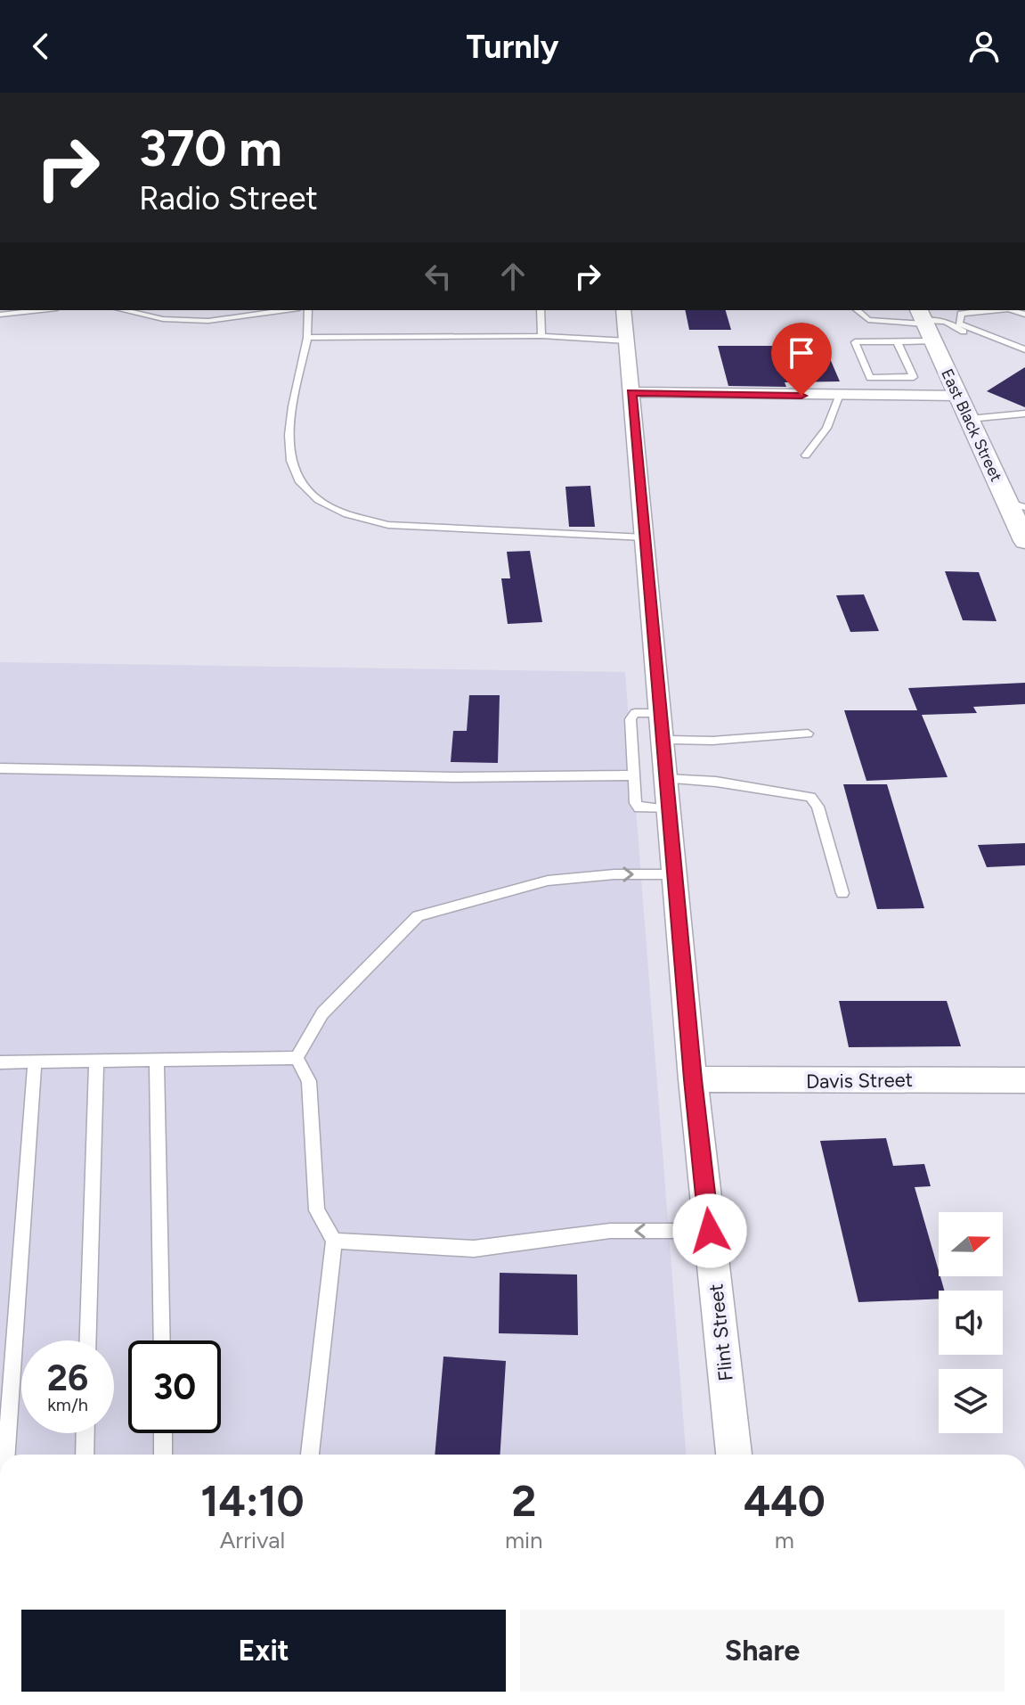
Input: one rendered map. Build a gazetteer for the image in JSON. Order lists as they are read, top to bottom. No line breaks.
{"streets":{"street":["East Black Street","Davis Street","Flint Street"]},"crossings":[["Davis Street","Flint Street"]],"north":"right","page":{"header":"Turnly","turn":["370 m","Radio Street"],"speed":"26 km/h","limit":"30","eta":["14:10","Arrival","2","min","440","m"],"buttons":["Exit","Share"]}}
